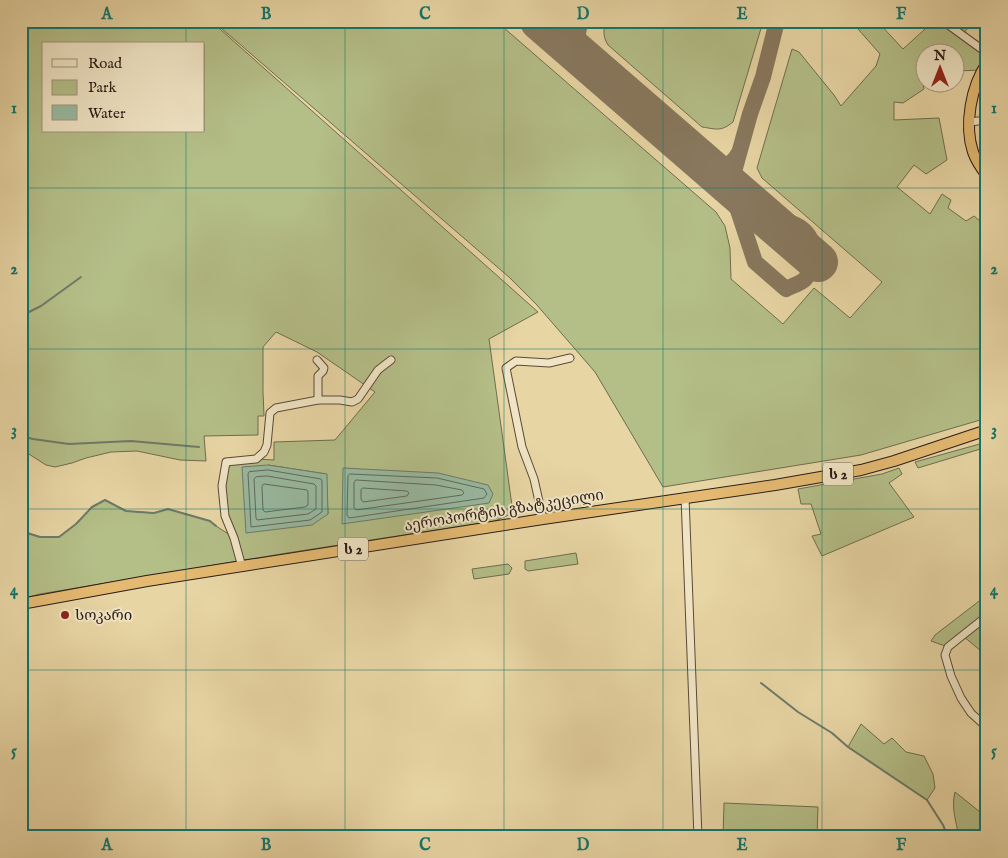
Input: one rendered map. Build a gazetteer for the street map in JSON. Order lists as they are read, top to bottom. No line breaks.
{"streets":{"highway":["ს 2","აეროპორტის გზატკეცილი"]},"places":["სოკარი"],"legend":["Road","Park","Water"],"north":"top","grid":{"columns":["A","B","C","D","E","F"],"rows":["1","2","3","4","5"]}}
